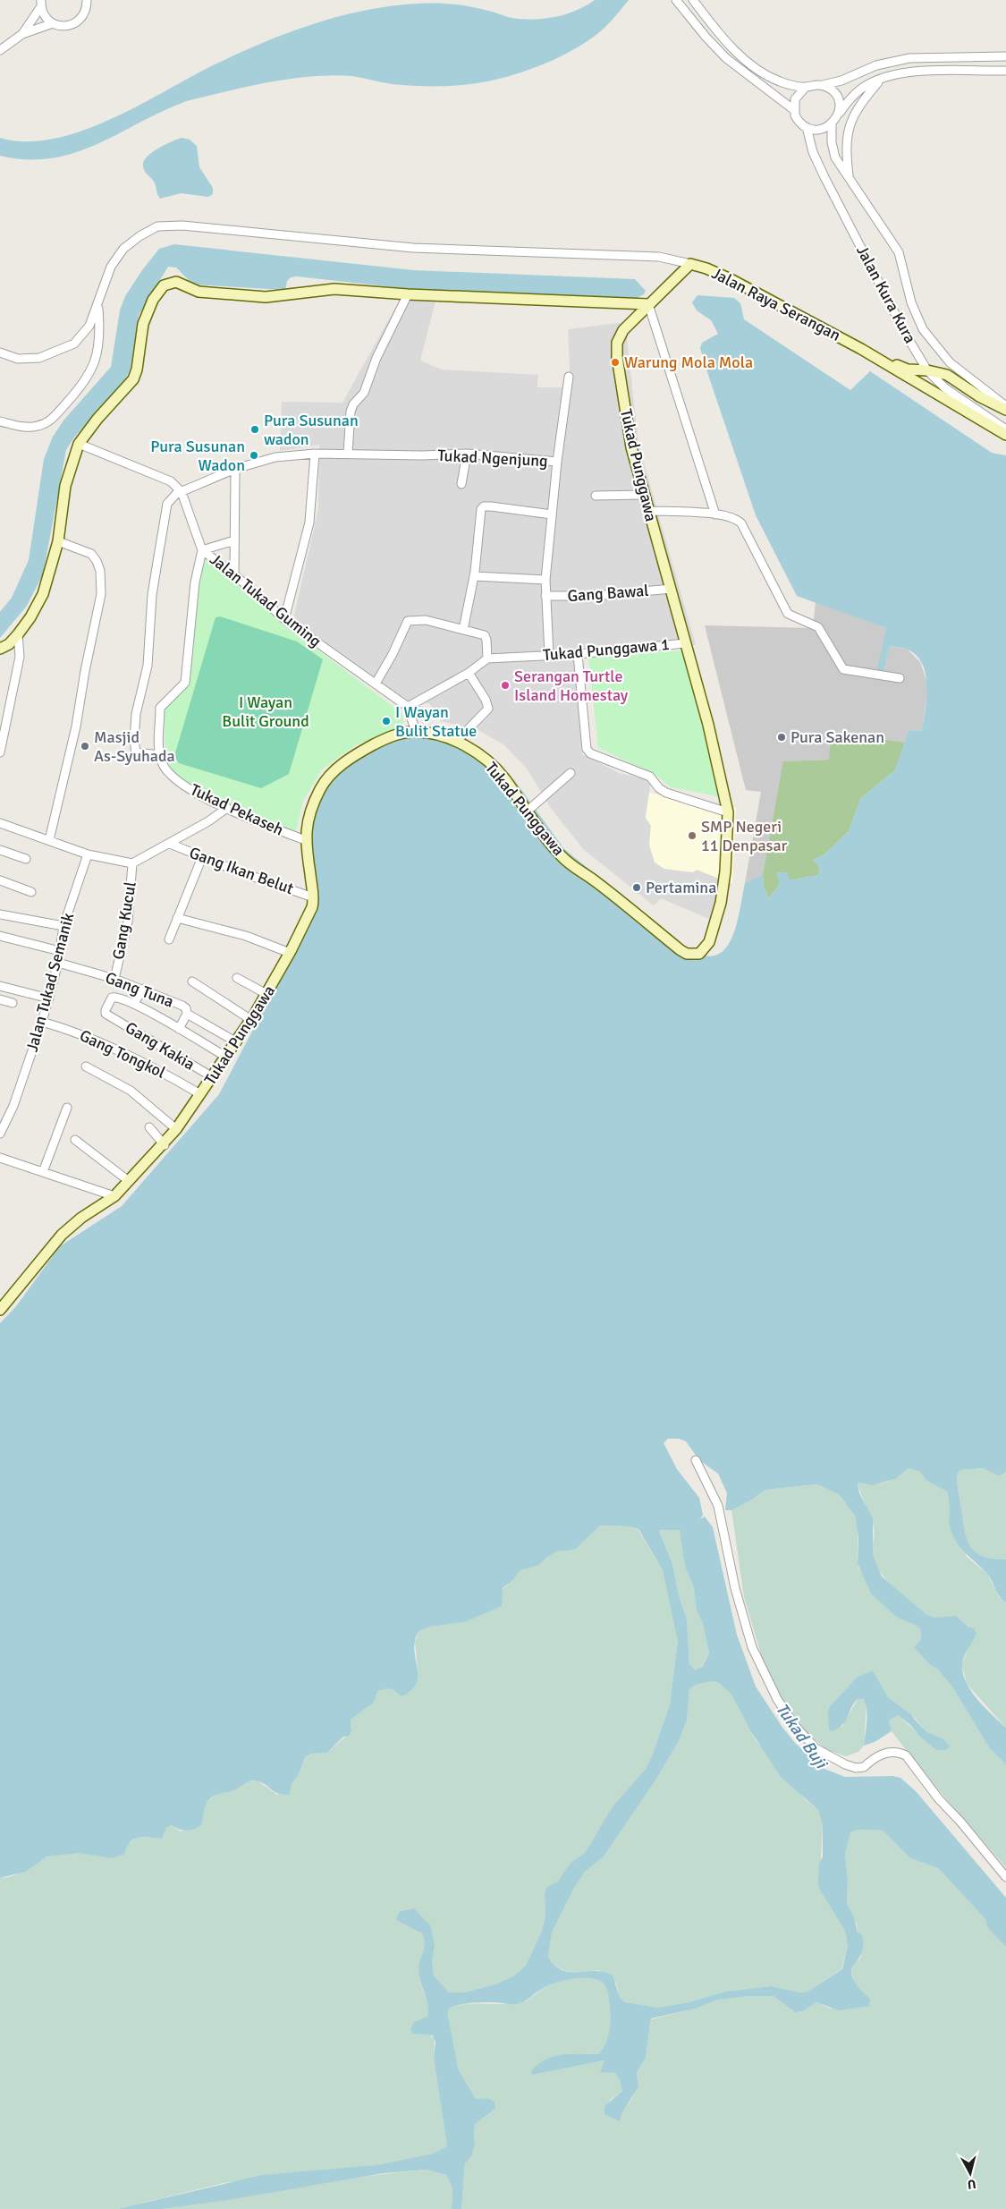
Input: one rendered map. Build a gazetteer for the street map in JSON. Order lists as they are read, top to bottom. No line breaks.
{"streets":{"street":["Jalan Kura Kura","Jalan Raya Serangan","Tukad Ngenjung","Tukad Punggawa","Gang Bawal","Jalan Tukad Guming","Tukad Punggawa 1","Tukad Pekaseh","Gang Ikan Belut","Gang Kucul","Jalan Tukad Semanik","Gang Tuna","Gang Kakia","Gang Tongkol"]},"crossings":[["Jalan Kura Kura","Jalan Raya Serangan"],["Jalan Raya Serangan","Tukad Punggawa"],["Tukad Ngenjung","Gang Bawal"],["Tukad Ngenjung","Jalan Tukad Guming"],["Tukad Ngenjung","Tukad Punggawa 1"],["Tukad Punggawa","Gang Bawal"],["Tukad Punggawa","Tukad Punggawa 1"],["Tukad Punggawa","Tukad Pekaseh"],["Tukad Punggawa","Gang Ikan Belut"],["Tukad Punggawa","Gang Tuna"],["Tukad Punggawa","Gang Kakia"],["Tukad Punggawa","Gang Tongkol"],["Gang Kucul","Gang Tuna"],["Jalan Tukad Semanik","Gang Tuna"],["Jalan Tukad Semanik","Gang Tongkol"]],"water":["Tukad Buji"],"parks":["I Wayan Bulit Ground"],"places":["Warung Mola Mola","Pura Susunan wadon","Pura Susunan Wadon","Serangan Turtle Island Homestay","I Wayan Bulit Statue","Pura Sakenan","Masjid As-Syuhada","SMP Negeri 11 Denpasar","Pertamina"],"north":"bottom"}
